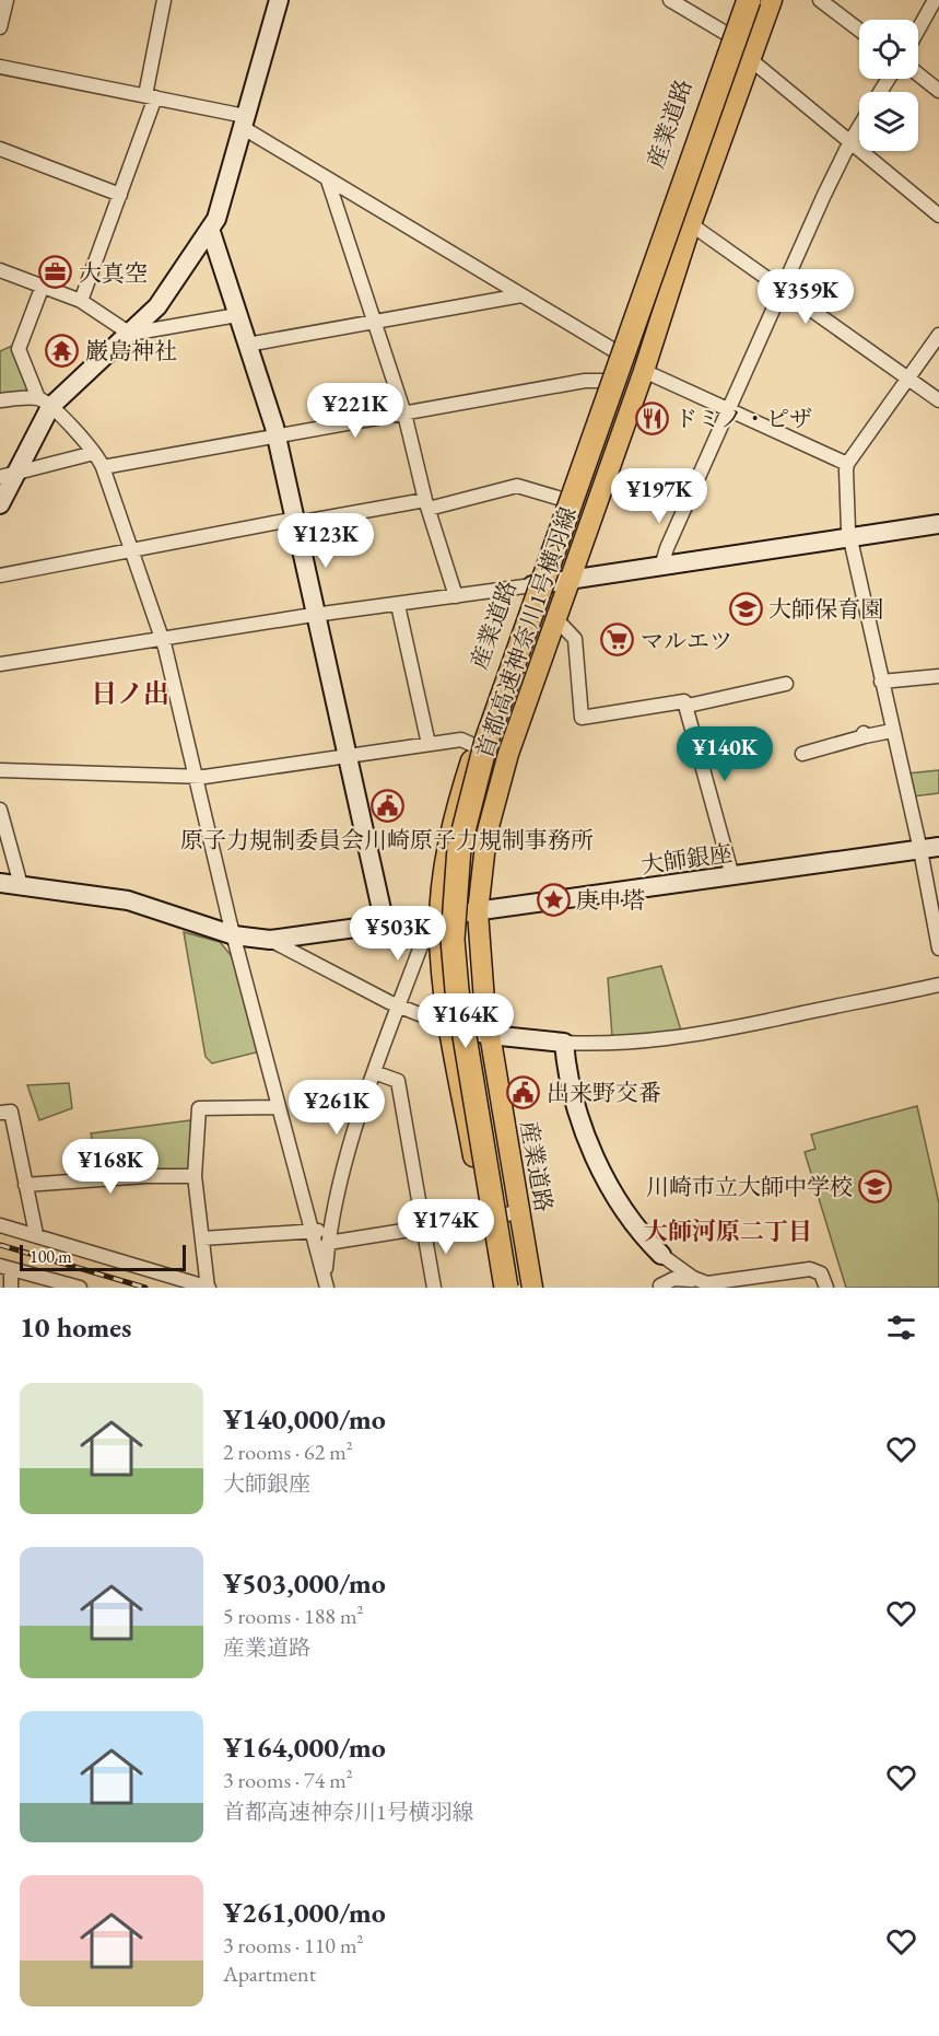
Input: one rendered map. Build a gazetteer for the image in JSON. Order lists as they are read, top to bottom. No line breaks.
{"streets":{"highway":["首都高速神奈川1号横羽線"],"main road":["産業道路"],"street":["大師銀座"]},"crossings":[["産業道路","大師銀座"]],"districts":["日ノ出","大師河原二丁目"],"places":{"office":["大真空"],"temple":["巌島神社"],"restaurant":["ドミノ・ピザ"],"school or university":["大師保育園","川崎市立大師中学校"],"supermarket":["マルエツ"],"public building":["原子力規制委員会川崎原子力規制事務所","出来野交番"],"place":["庚申塔"]},"scale_bar":"100 m","page":{"price":["¥359K","¥221K","¥197K","¥123K","¥140K","¥503K","¥164K","¥261K","¥168K","¥174K"],"scale":"100 m","heading":"10 homes","list":[{"name":"¥140,000/mo","note":"2 rooms · 62 m² · 大師銀座"},{"name":"¥503,000/mo","note":"5 rooms · 188 m² · 産業道路"},{"name":"¥164,000/mo","note":"3 rooms · 74 m² · 首都高速神奈川1号横羽線"},{"name":"¥261,000/mo","note":"3 rooms · 110 m² · Apartment"}]}}
